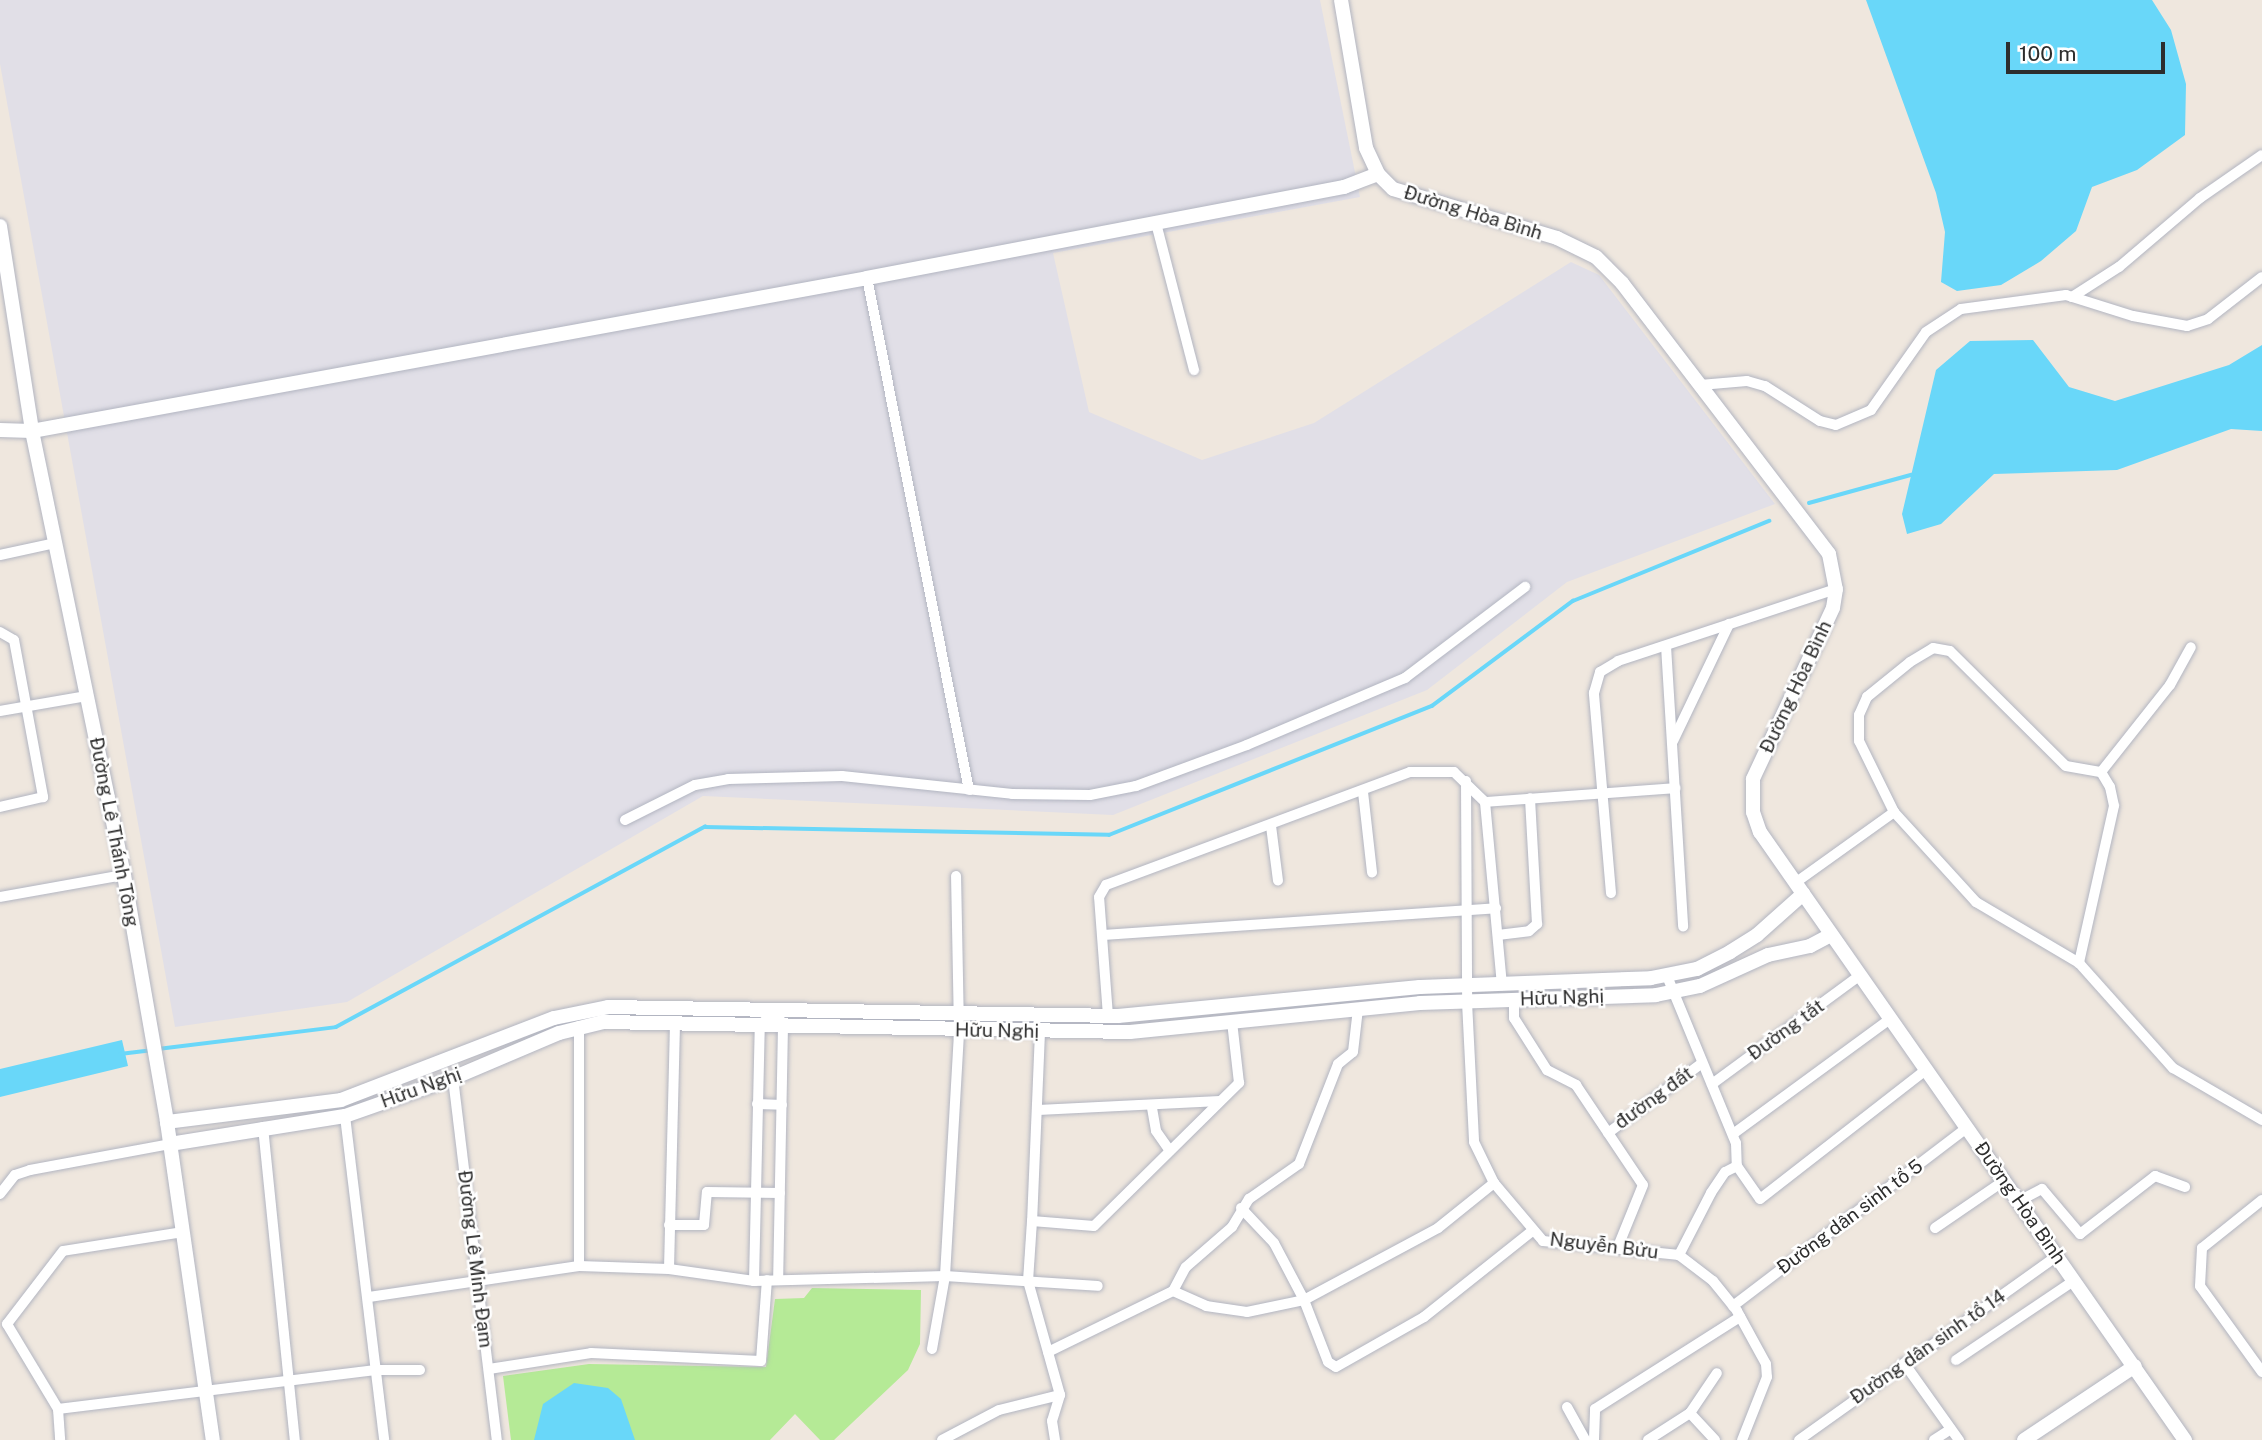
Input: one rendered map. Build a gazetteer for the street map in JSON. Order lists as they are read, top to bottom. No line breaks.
{"streets":{"main road":["Đường Hòa Bình","Đường Lê Thánh Tông","Hữu Nghị"],"street":["Đường tắt","đường đất","Đường dân sinh tổ 5","Nguyễn Bửu","Đường Lê Minh Đạm","Đường dân sinh tổ 14"]},"crossings":[["Đường Hòa Bình","Hữu Nghị"],["Đường Hòa Bình","Đường tắt"],["Đường Hòa Bình","Đường dân sinh tổ 5"],["Đường Hòa Bình","Đường dân sinh tổ 14"],["Đường Lê Thánh Tông","Hữu Nghị"],["Hữu Nghị","Nguyễn Bửu"],["Hữu Nghị","Đường Lê Minh Đạm"],["Đường dân sinh tổ 5","Nguyễn Bửu"]],"scale_bar":"100 m"}
